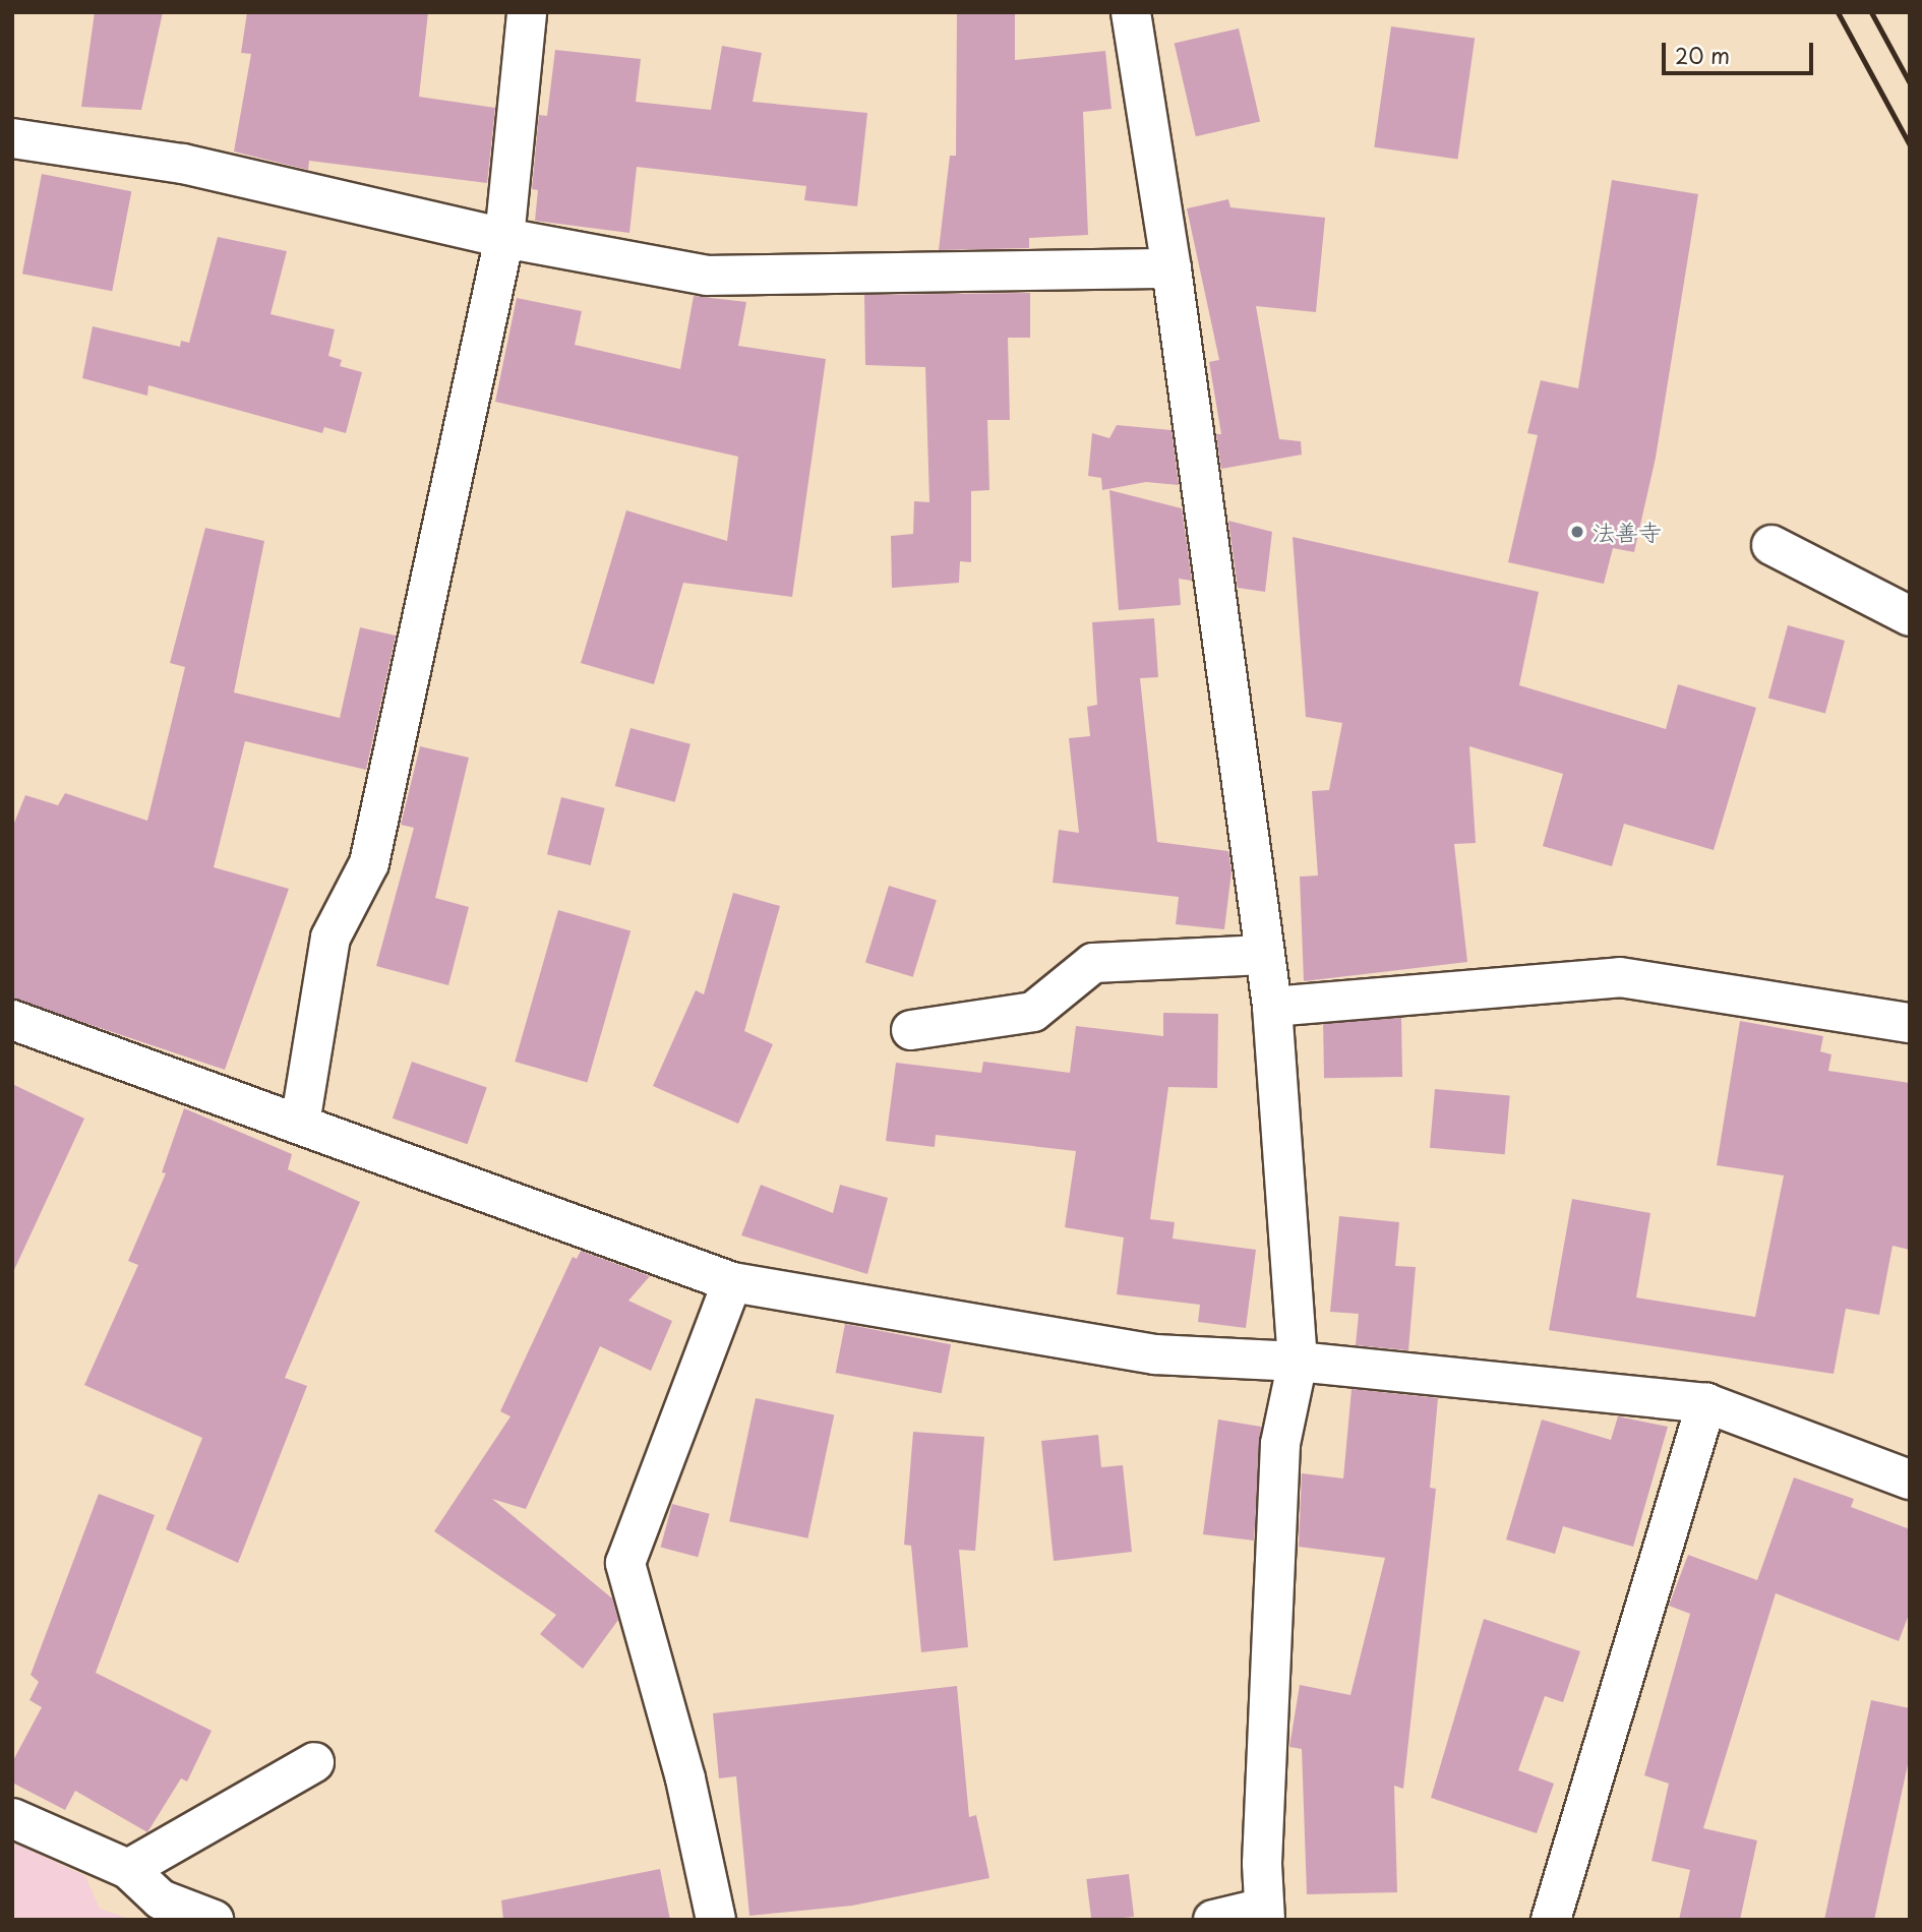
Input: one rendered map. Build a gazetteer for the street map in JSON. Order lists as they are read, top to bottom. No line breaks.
{"places":["法善寺"],"scale_bar":"20 m"}
